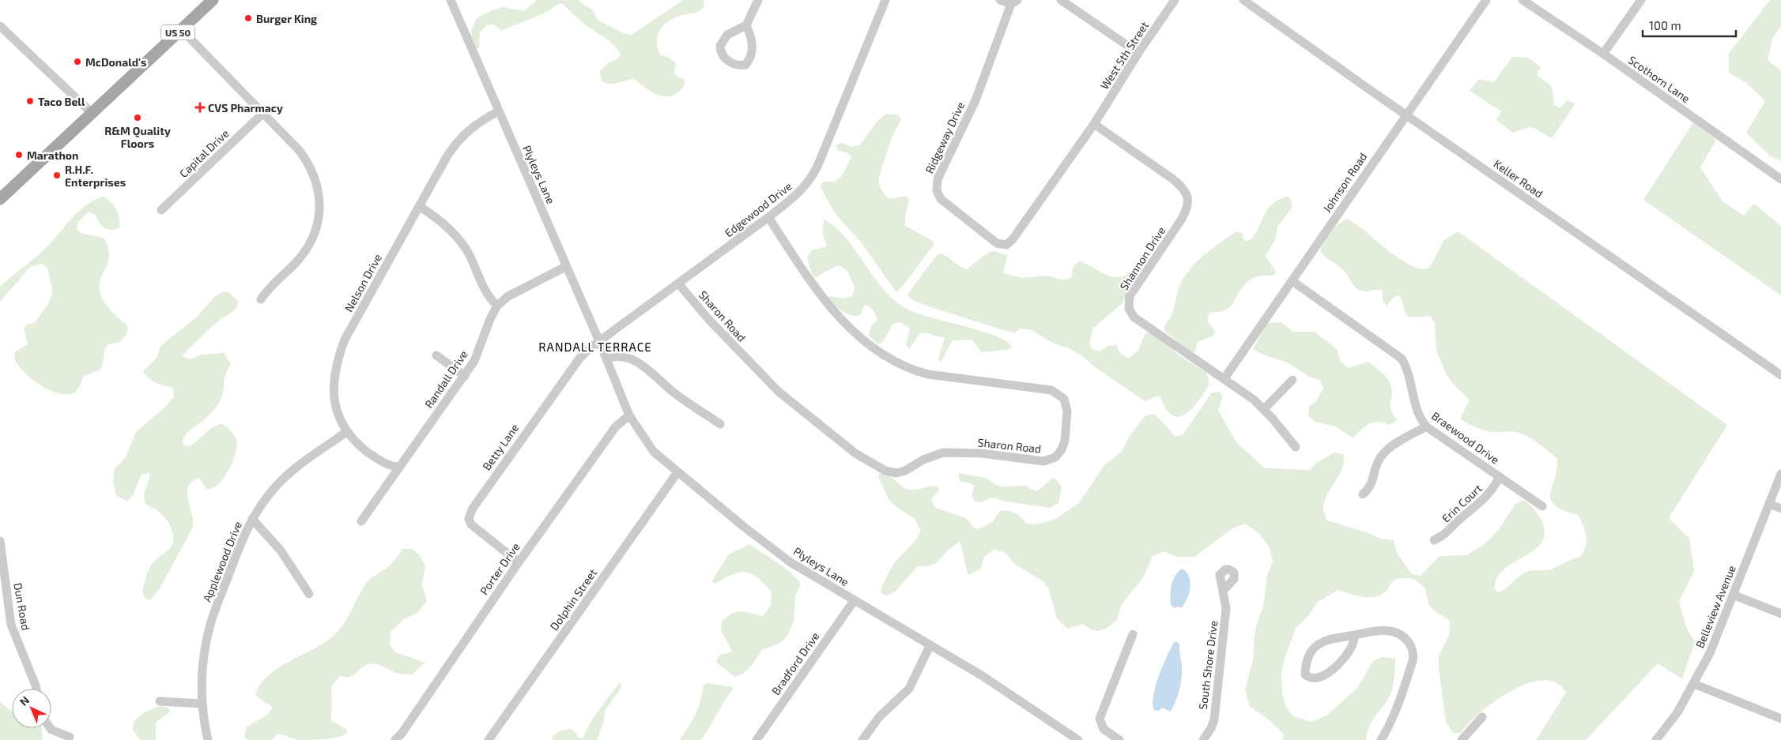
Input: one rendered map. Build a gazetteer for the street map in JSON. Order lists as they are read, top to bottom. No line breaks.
{"streets":{"main road":["US 50"],"street":["West 5th Street","Scothorn Lane","Ridgeway Drive","Capital Drive","Plyleys Lane","Keller Road","Johnson Road","Edgewood Drive","Shannon Drive","Nelson Drive","Sharon Road","Randall Drive","Braewood Drive","Betty Lane","Erin Court","Applewood Drive","Porter Drive","Dolphin Street","Dun Road","Belleview Avenue","Bradford Drive","South Shore Drive"]},"crossings":[["West 5th Street","Ridgeway Drive"],["West 5th Street","Shannon Drive"],["Ridgeway Drive","Shannon Drive"],["Plyleys Lane","Edgewood Drive"],["Plyleys Lane","Nelson Drive"],["Plyleys Lane","Randall Drive"],["Plyleys Lane","Betty Lane"],["Plyleys Lane","Porter Drive"],["Plyleys Lane","Dolphin Street"],["Plyleys Lane","Bradford Drive"],["Keller Road","Johnson Road"],["Johnson Road","Shannon Drive"],["Johnson Road","Braewood Drive"],["Edgewood Drive","Sharon Road"],["Edgewood Drive","Betty Lane"],["Nelson Drive","Randall Drive"],["Nelson Drive","Applewood Drive"],["Braewood Drive","Erin Court"],["Betty Lane","Porter Drive"]],"districts":["RANDALL TERRACE"],"places":{"other":["Burger King","McDonald's","Taco Bell","R&M Quality Floors","Marathon","R.H.F. Enterprises"],"health":["CVS Pharmacy"]},"scale_bar":"100 m","north":"top left"}
